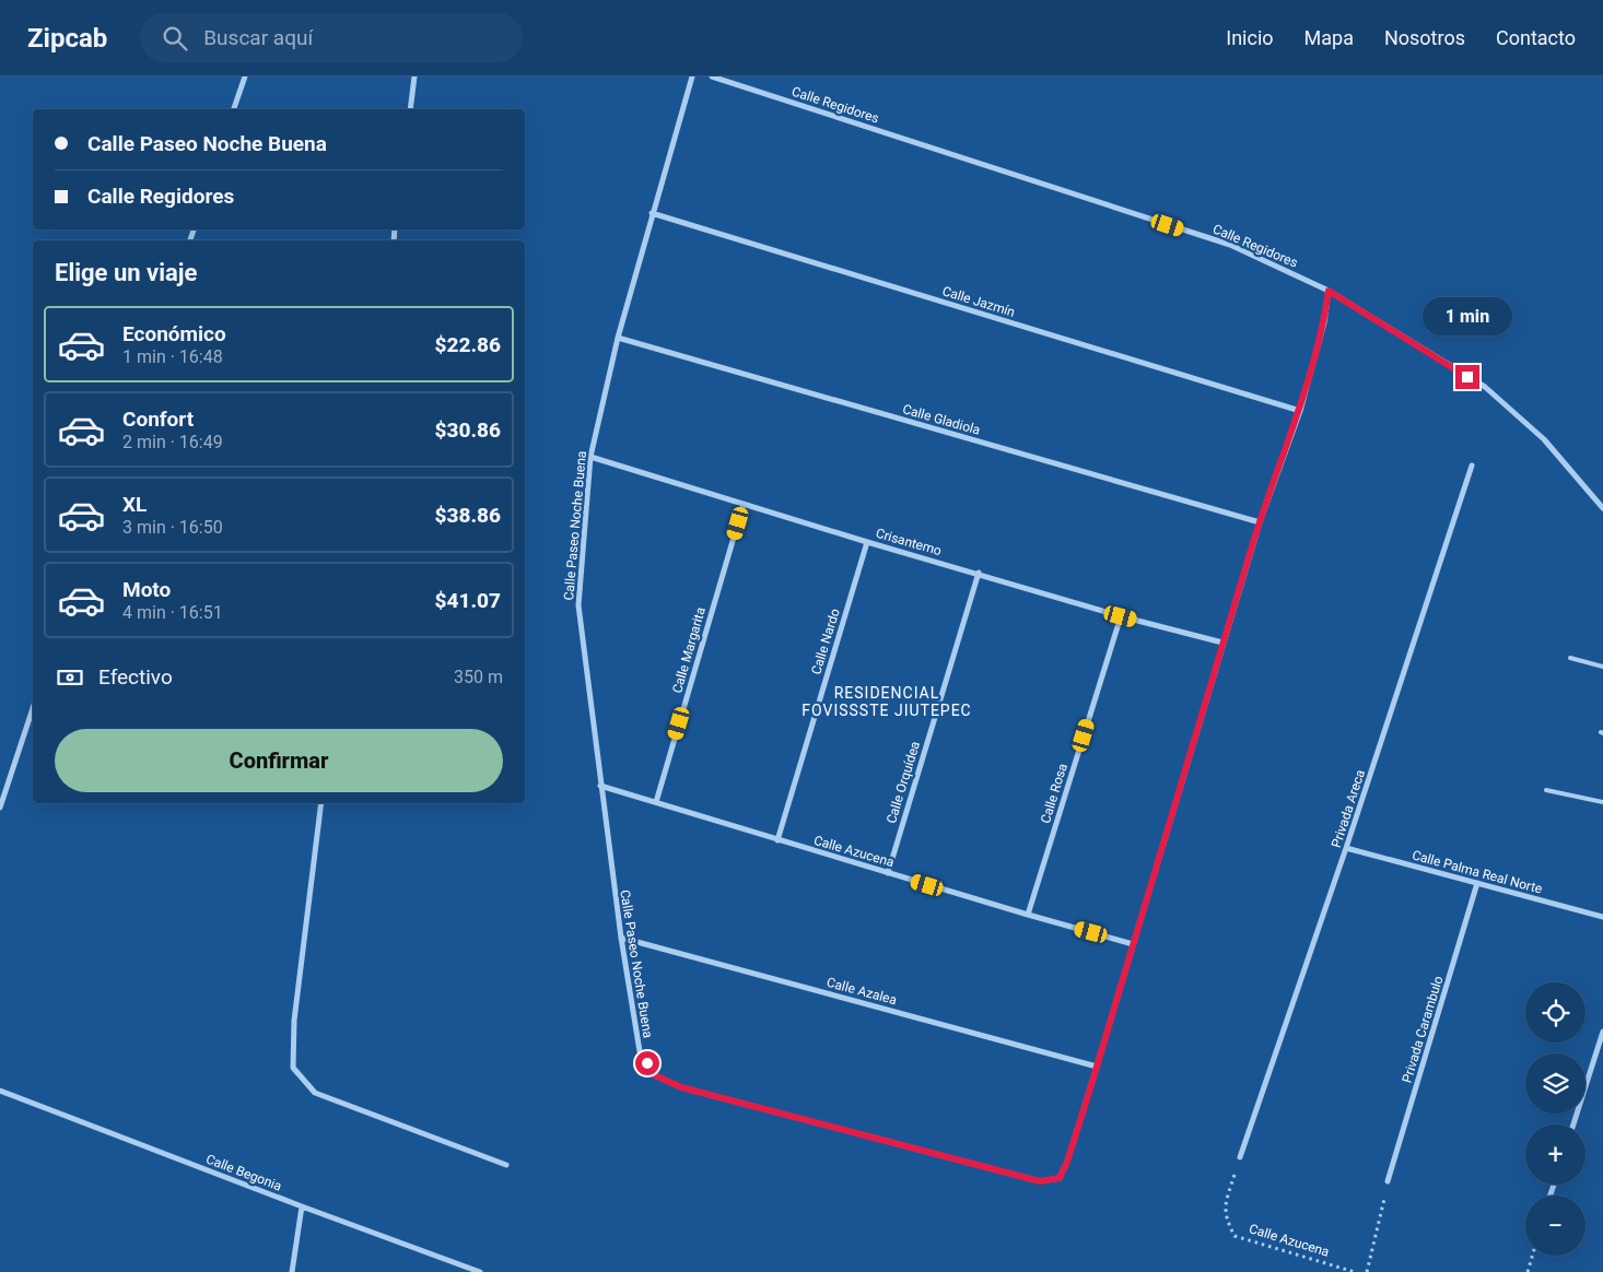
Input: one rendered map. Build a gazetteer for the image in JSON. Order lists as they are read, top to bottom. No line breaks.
{"streets":{"street":["Calle Regidores","Calle Jazmín","Calle Gladiola","Calle Paseo Noche Buena","Crisantemo","Calle Nardo","Calle Margarita","Calle Orquídea","Calle Rosa","Privada Areca","Calle Azucena","Calle Palma Real Norte","Calle Azalea","Privada Carambulo","Calle Begonia"]},"crossings":[["Calle Regidores","Calle Paseo Noche Buena"],["Calle Jazmín","Calle Paseo Noche Buena"],["Calle Gladiola","Calle Paseo Noche Buena"],["Calle Paseo Noche Buena","Crisantemo"],["Calle Paseo Noche Buena","Calle Azucena"],["Calle Paseo Noche Buena","Calle Azalea"],["Crisantemo","Calle Nardo"],["Crisantemo","Calle Margarita"],["Crisantemo","Calle Orquídea"],["Crisantemo","Calle Rosa"],["Calle Nardo","Calle Azucena"],["Calle Margarita","Calle Azucena"],["Calle Orquídea","Calle Azucena"],["Calle Rosa","Calle Azucena"],["Privada Areca","Calle Azucena"],["Privada Areca","Calle Palma Real Norte"],["Calle Palma Real Norte","Privada Carambulo"]],"districts":["RESIDENCIAL FOVISSSTE JIUTEPEC"],"page":{"header":"Zipcab","search":"Buscar aquí","nav":["Inicio","Mapa","Nosotros","Contacto"],"banner":["Calle Paseo Noche Buena","Calle Regidores"],"heading":"Elige un viaje","bubble":"1 min","list":[{"name":"Económico","note":"1 min · 16:48","value":"$22.86"},{"name":"Confort","note":"2 min · 16:49","value":"$30.86"},{"name":"XL","note":"3 min · 16:50","value":"$38.86"},{"name":"Moto","note":"4 min · 16:51","value":"$41.07"}],"pay":["Efectivo","350 m"],"buttons":"Confirmar","map_buttons":["+","−"]}}
